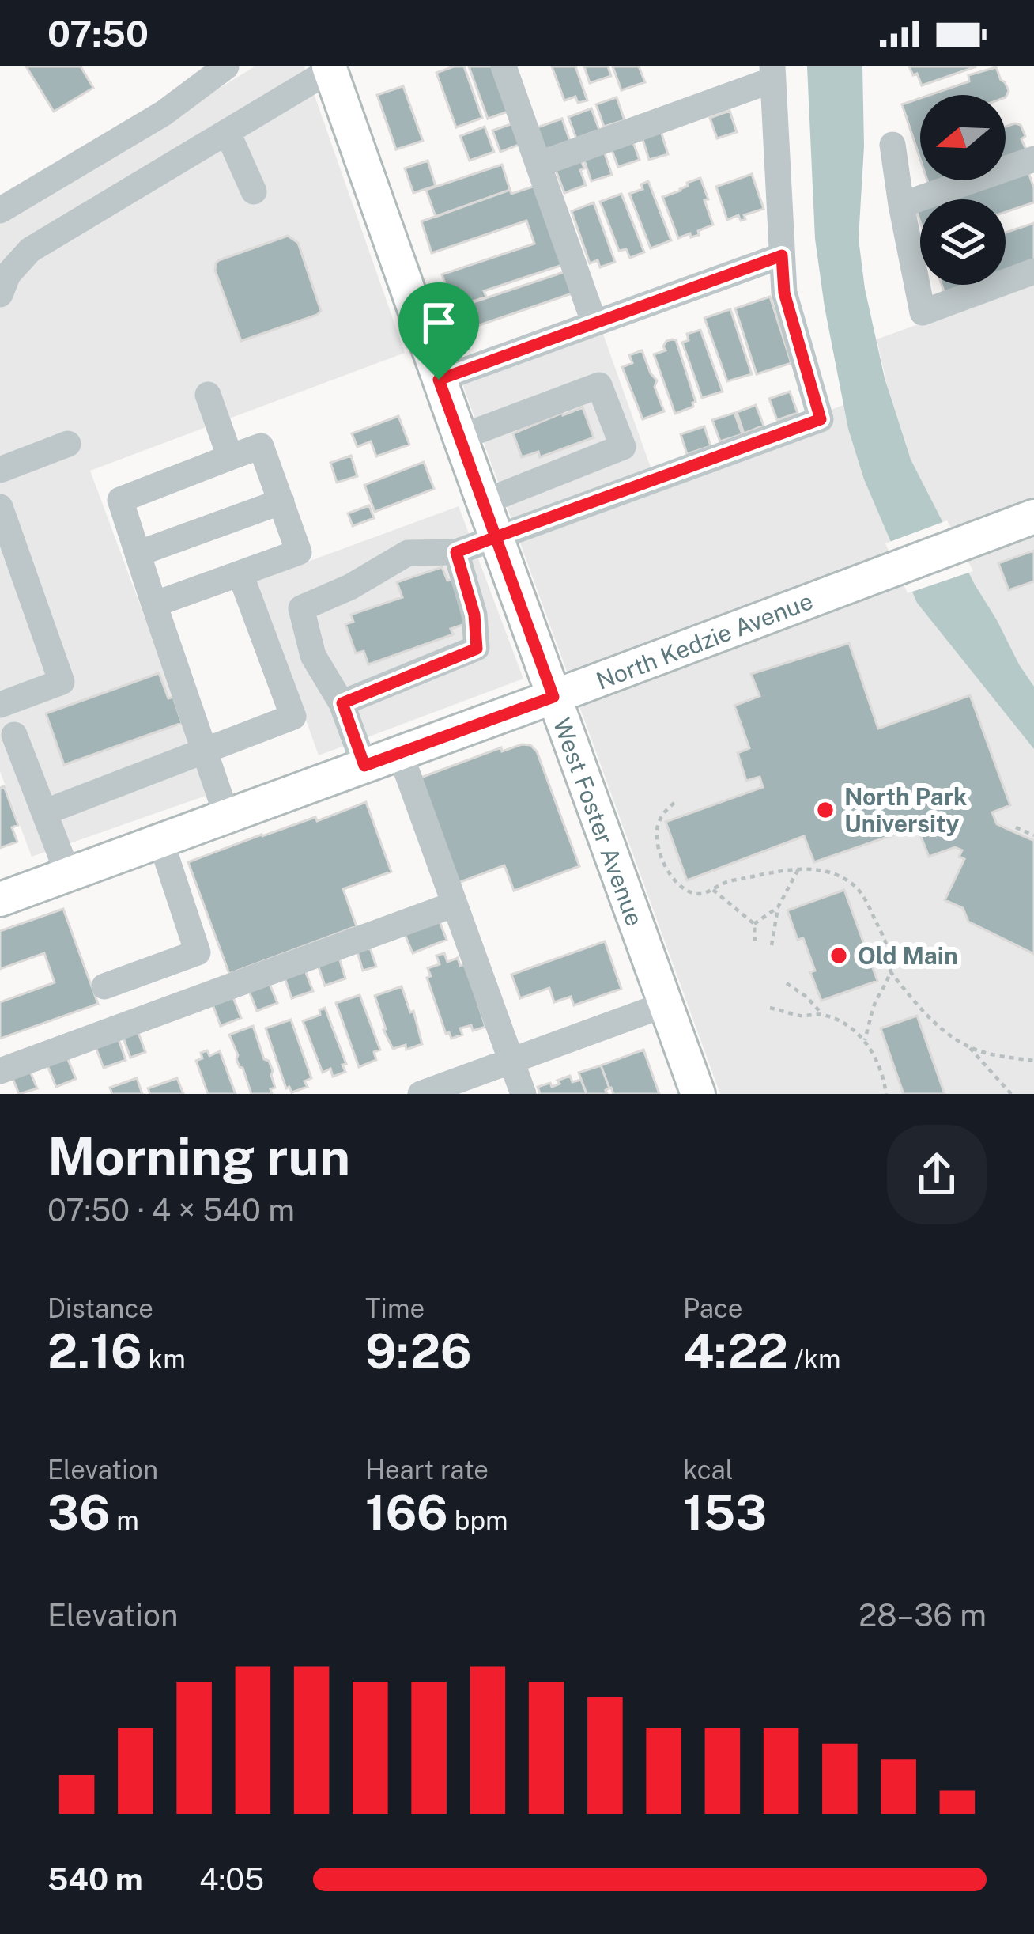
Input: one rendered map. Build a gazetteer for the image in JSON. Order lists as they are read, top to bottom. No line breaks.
{"streets":{"main road":["North Kedzie Avenue","West Foster Avenue"]},"crossings":[["North Kedzie Avenue","West Foster Avenue"]],"places":["North Park University","Old Main"],"north":"left","page":{"status":"07:50","heading":["Morning run","07:50 · 4 × 540 m"],"stats":[["Distance","2.16 km"],["Time","9:26"],["Pace","4:22 /km"],["Elevation","36 m"],["Heart rate","166 bpm"],["kcal","153"]],"chart":["Elevation","28–36 m"],"list":[{"name":"540 m","note":"4:05"}]}}
